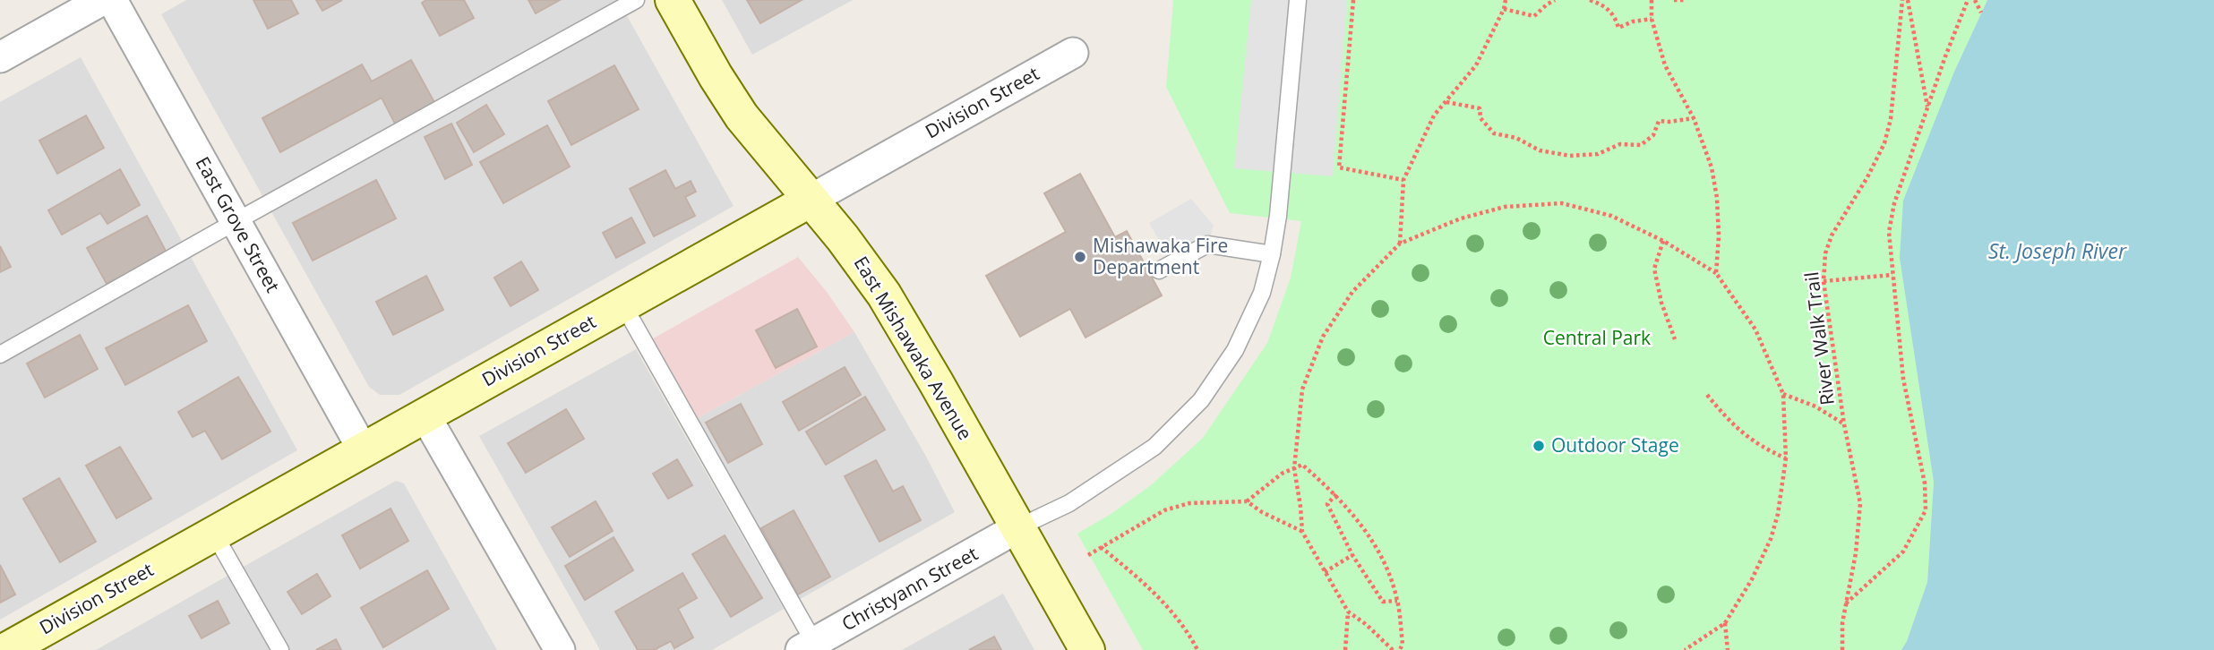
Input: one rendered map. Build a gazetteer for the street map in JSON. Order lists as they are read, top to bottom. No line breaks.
{"streets":{"street":["Division Street","East Grove Street","East Mishawaka Avenue","Christyann Street"],"path":["River Walk Trail"]},"crossings":[["Division Street","East Grove Street"],["Division Street","East Mishawaka Avenue"],["East Mishawaka Avenue","Christyann Street"]],"water":["St. Joseph River"],"parks":["Central Park"],"places":["Mishawaka Fire Department","Outdoor Stage"]}
